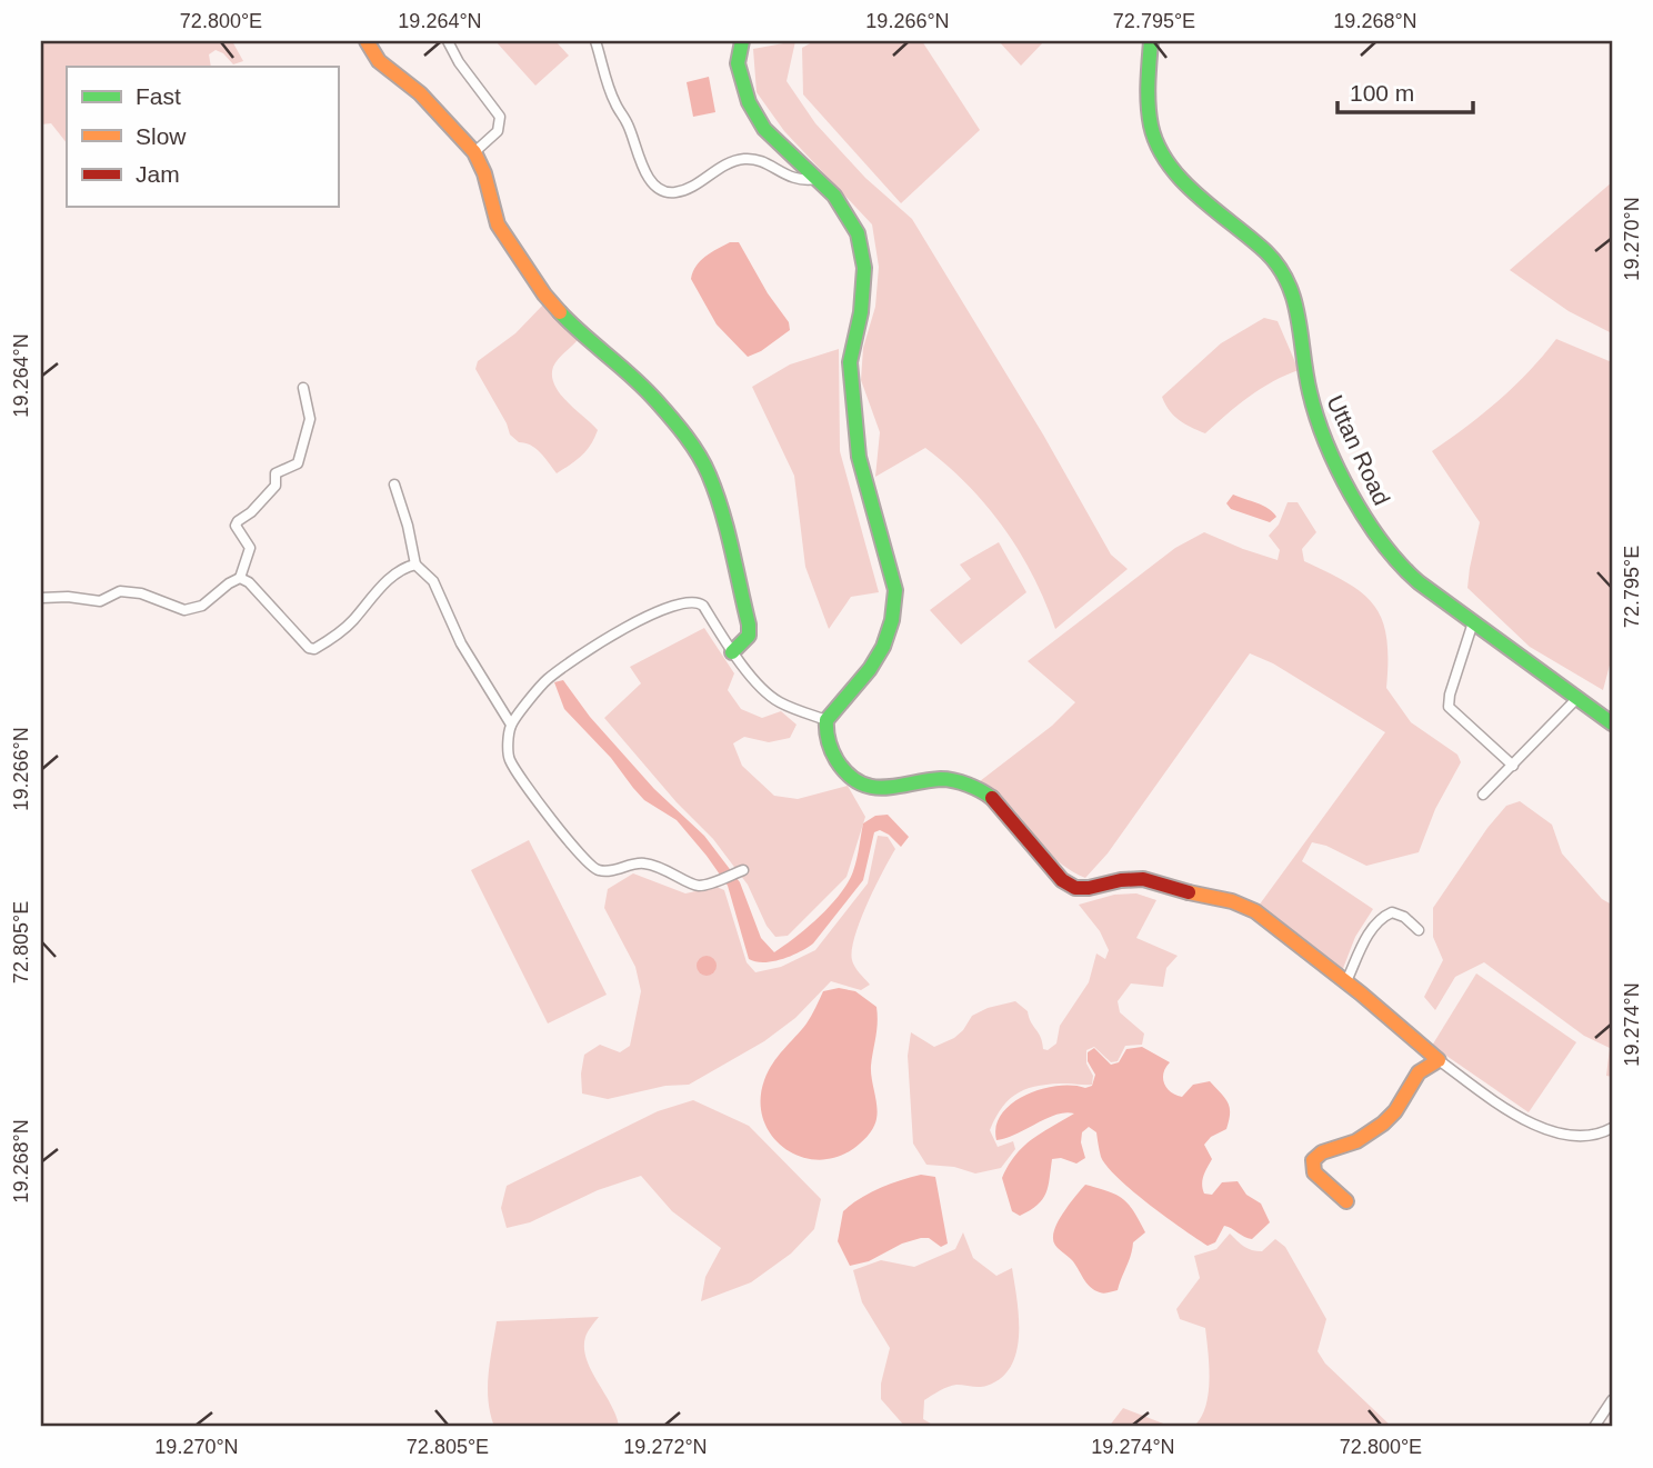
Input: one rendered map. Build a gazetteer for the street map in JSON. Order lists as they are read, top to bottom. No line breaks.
{"streets":{"street":["Uttan Road"]},"legend":["Fast","Slow","Jam"],"scale_bar":"100 m","coordinates":["72.800°E","19.264°N","19.266°N","72.795°E","19.268°N","19.270°N","72.805°E","19.274°N","19.272°N"]}
